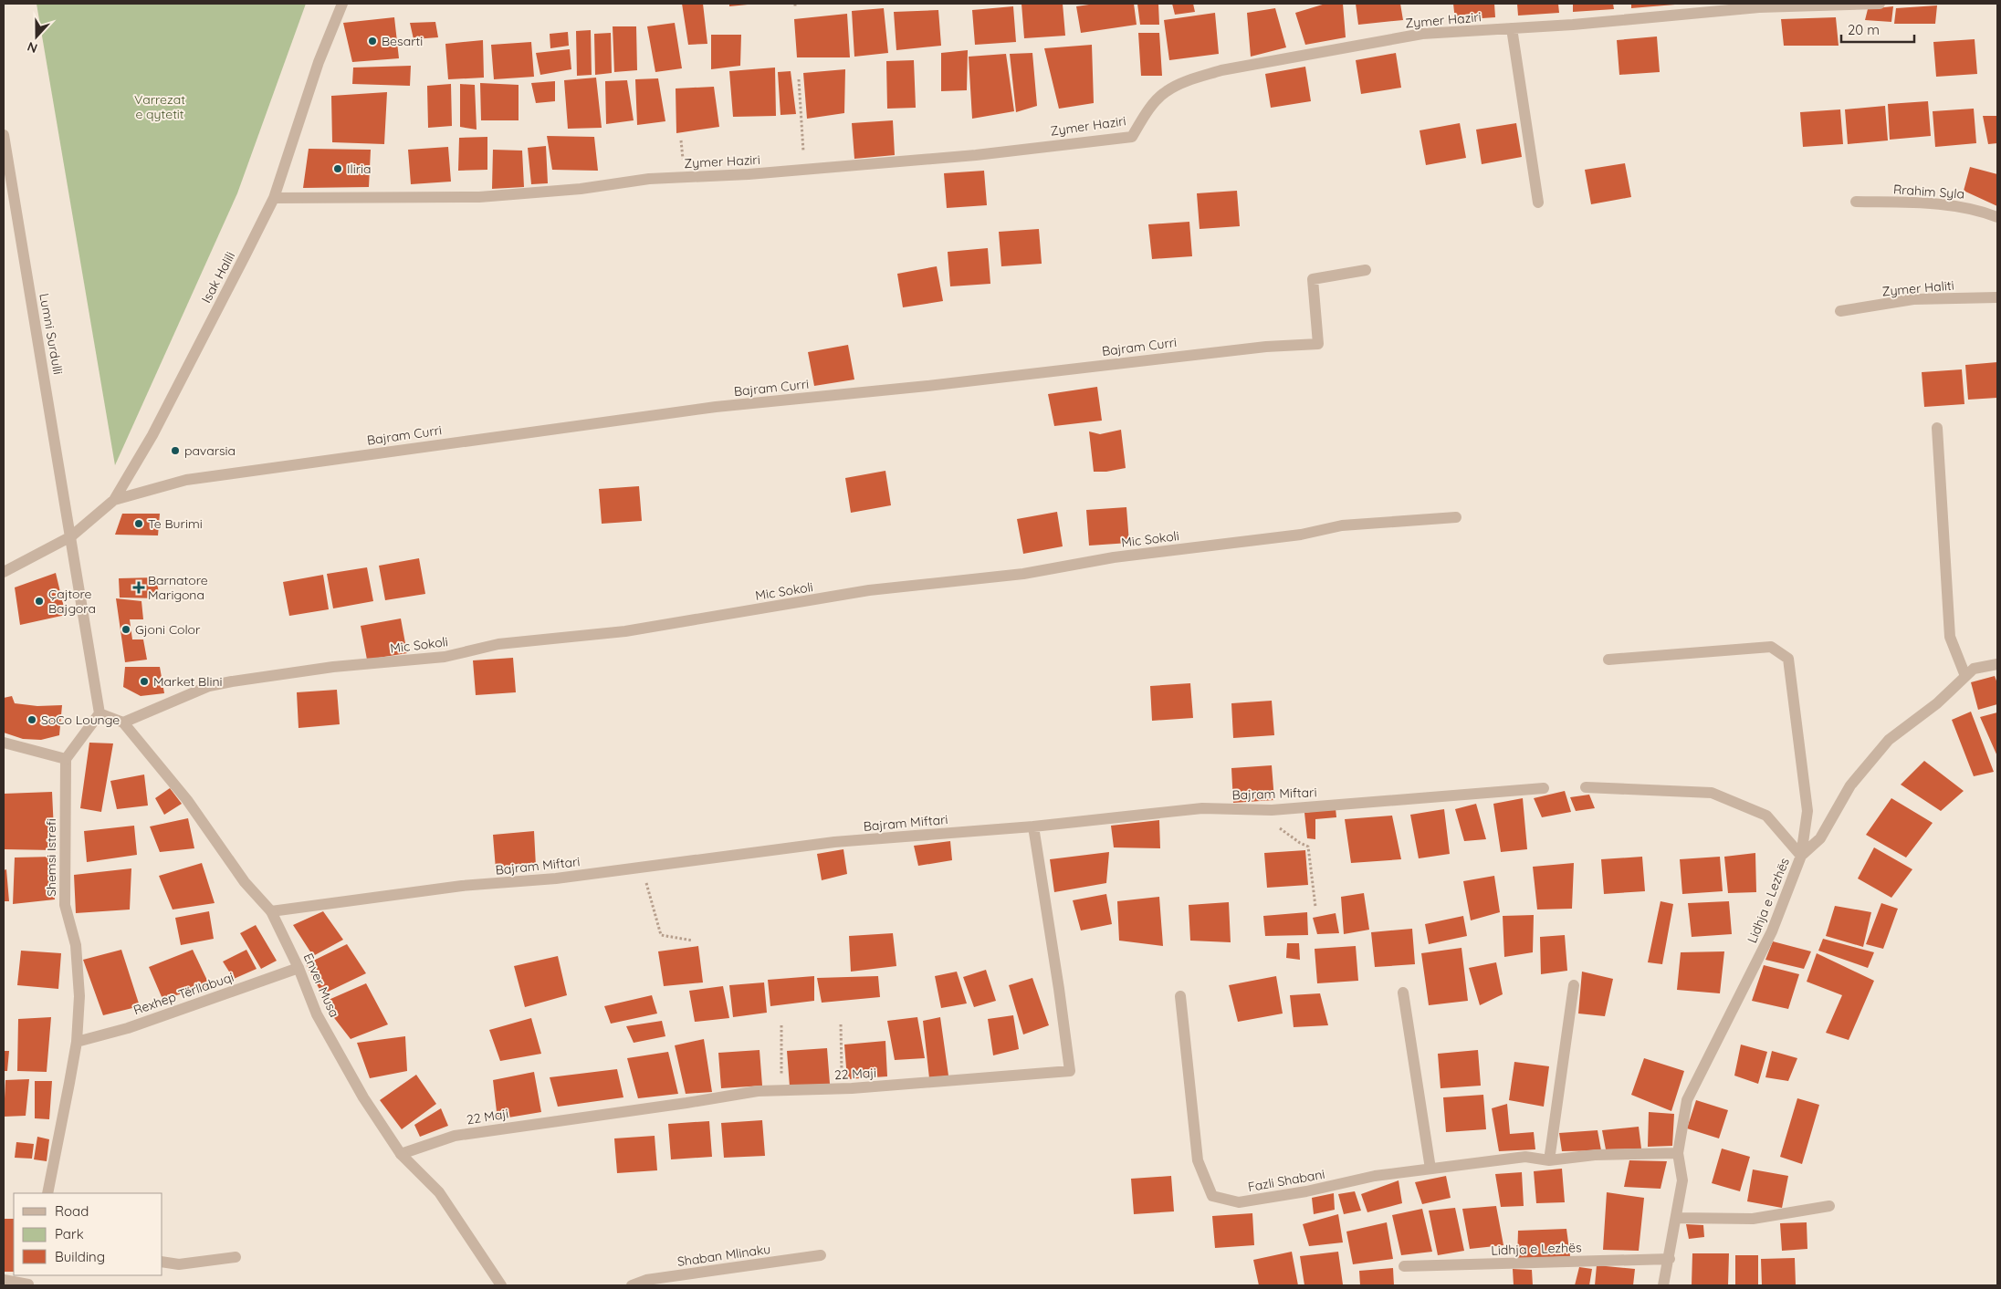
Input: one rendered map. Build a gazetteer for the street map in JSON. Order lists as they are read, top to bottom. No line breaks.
{"streets":{"street":["Zymer Haziri","Rrahim Syla","Isak Halili","Zymer Haliti","Lumni Surdulli","Bajram Curri","Mic Sokoli","Bajram Miftari","Shemsi Istrefi","Lidhja e Lezhës","Enver Musa","Rexhep Tërllabuqi","22 Maji","Fazli Shabani","Shaban Mlinaku"]},"crossings":[["Zymer Haziri","Isak Halili"],["Isak Halili","Lumni Surdulli"],["Isak Halili","Bajram Curri"],["Mic Sokoli","Enver Musa"],["Bajram Miftari","Enver Musa"],["Bajram Miftari","22 Maji"],["Shemsi Istrefi","Rexhep Tërllabuqi"],["Lidhja e Lezhës","Fazli Shabani"],["Enver Musa","Rexhep Tërllabuqi"],["Enver Musa","22 Maji"]],"parks":["Varrezat e qytetit"],"places":{"other":["Besarti","Iliria","pavarsia","Te Burimi","Çajtore Bajgora","Gjoni Color","Market Blini","SoCo Lounge"],"health":["Barnatore Marigona"]},"legend":["Road","Park","Building"],"scale_bar":"20 m","north":"bottom"}
